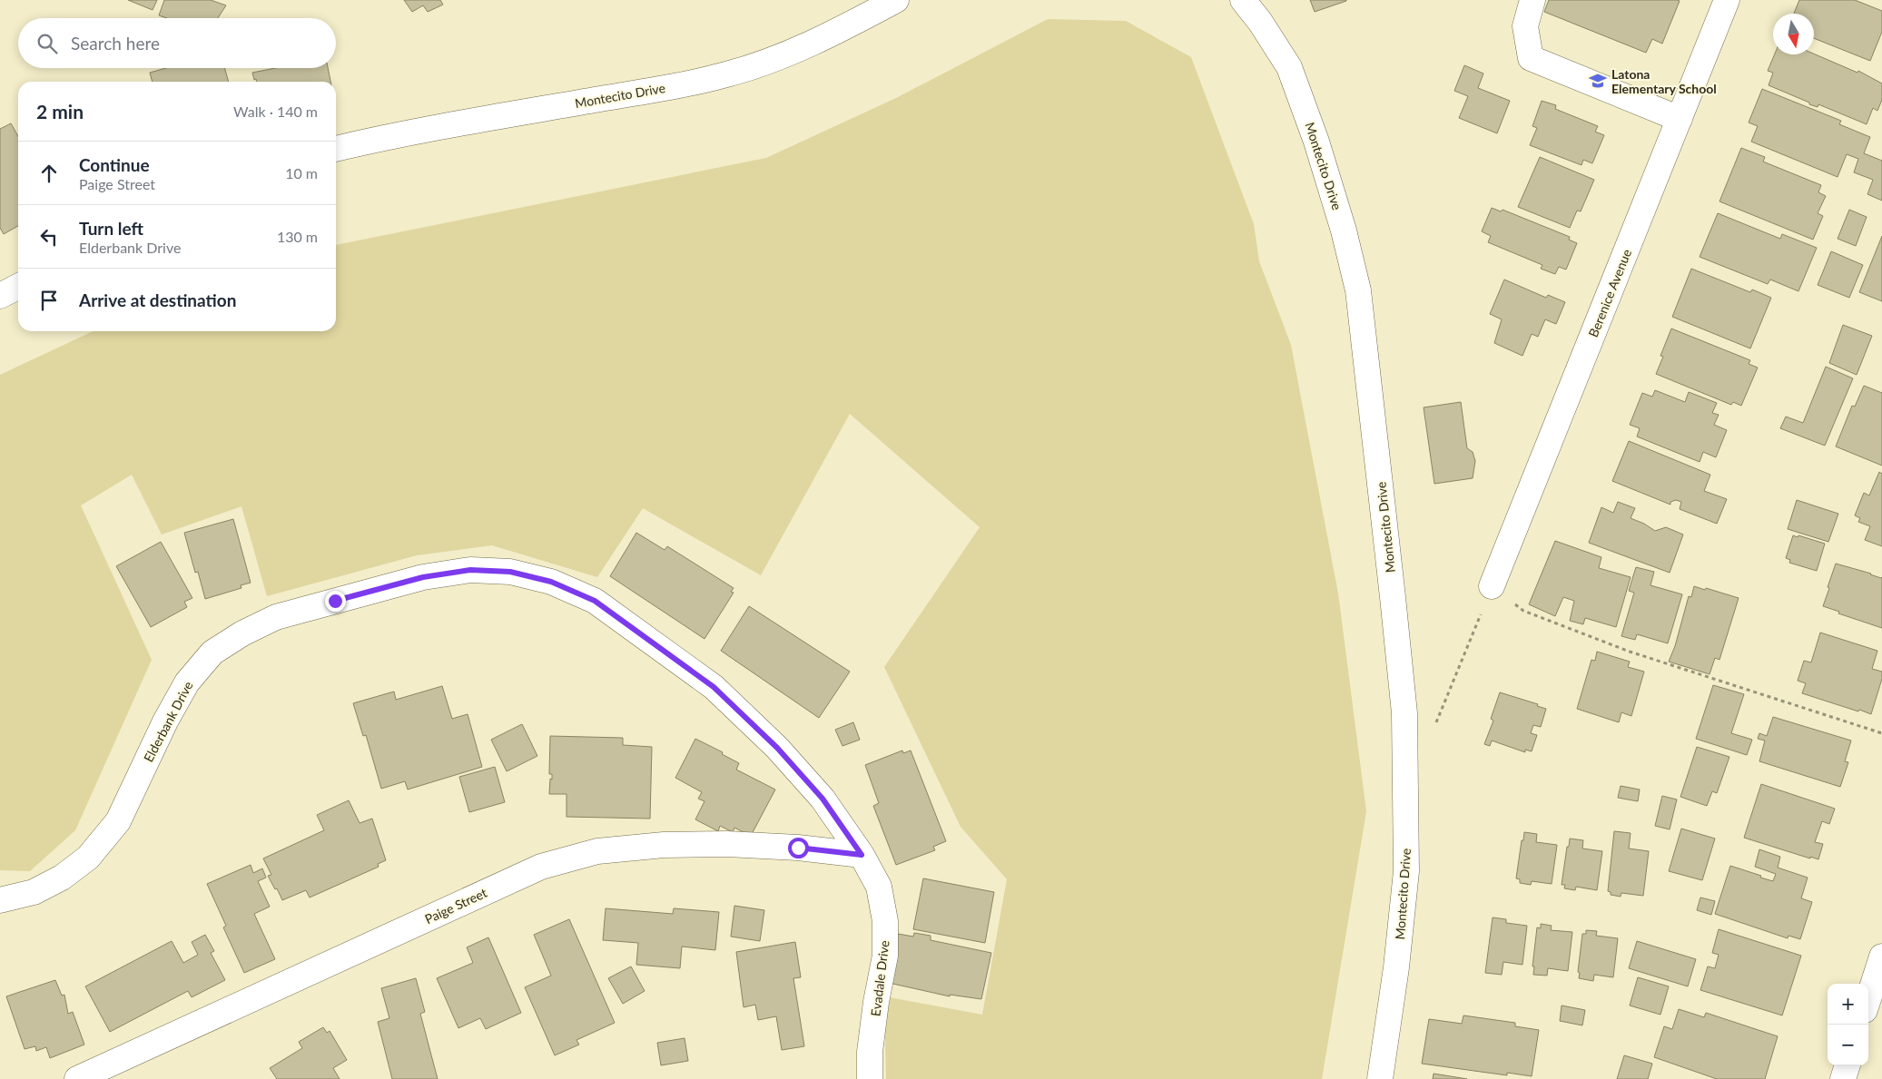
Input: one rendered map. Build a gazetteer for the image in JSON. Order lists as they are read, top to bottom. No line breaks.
{"streets":{"street":["Montecito Drive","Berenice Avenue","Elderbank Drive","Paige Street","Evadale Drive"]},"crossings":[["Elderbank Drive","Paige Street"],["Elderbank Drive","Evadale Drive"],["Paige Street","Evadale Drive"]],"places":{"school or university":["Latona Elementary School"]},"north":"bottom","page":{"search":"Search here","heading":["2 min","Walk · 140 m"],"list":[["Continue","Paige Street","10 m"],["Turn left","Elderbank Drive","130 m"],"Arrive at destination"],"map_buttons":["+","−"]}}
